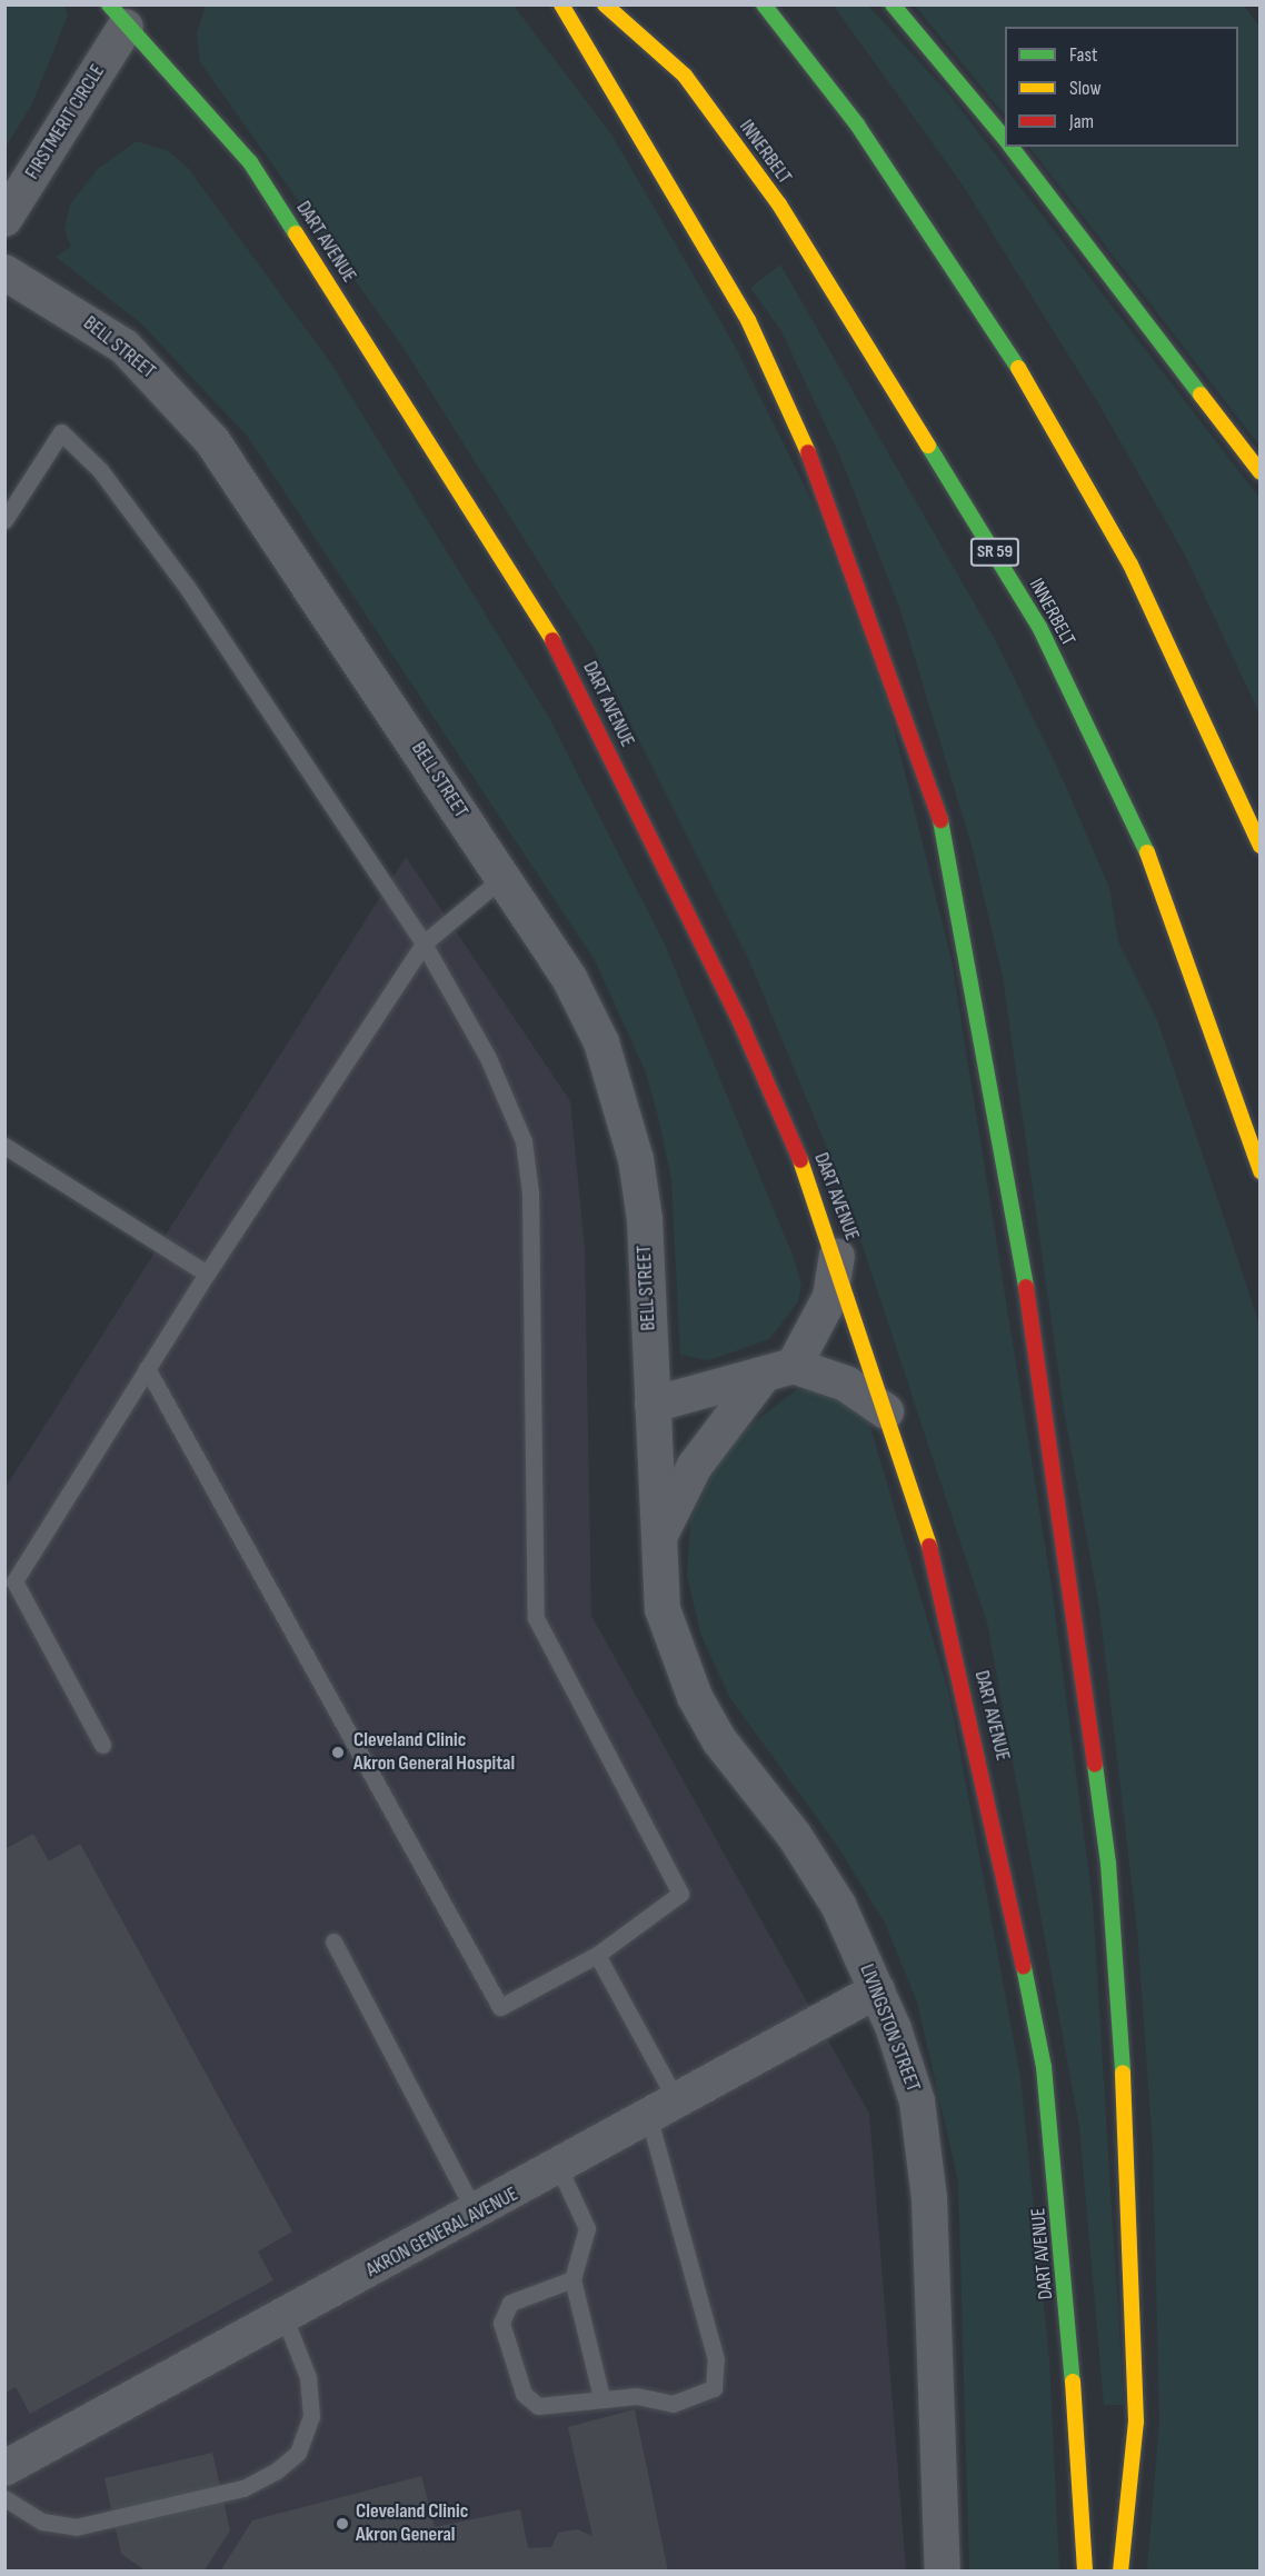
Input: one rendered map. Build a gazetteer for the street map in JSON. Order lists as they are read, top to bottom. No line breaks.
{"streets":{"main road":["INNERBELT","DART AVENUE","SR 59"],"street":["FIRSTMERIT CIRCLE","BELL STREET","LIVINGSTON STREET","AKRON GENERAL AVENUE"]},"crossings":[["FIRSTMERIT CIRCLE","DART AVENUE"],["BELL STREET","LIVINGSTON STREET"],["LIVINGSTON STREET","AKRON GENERAL AVENUE"]],"places":["Cleveland Clinic Akron General Hospital","Cleveland Clinic Akron General"],"legend":["Fast","Slow","Jam"]}
